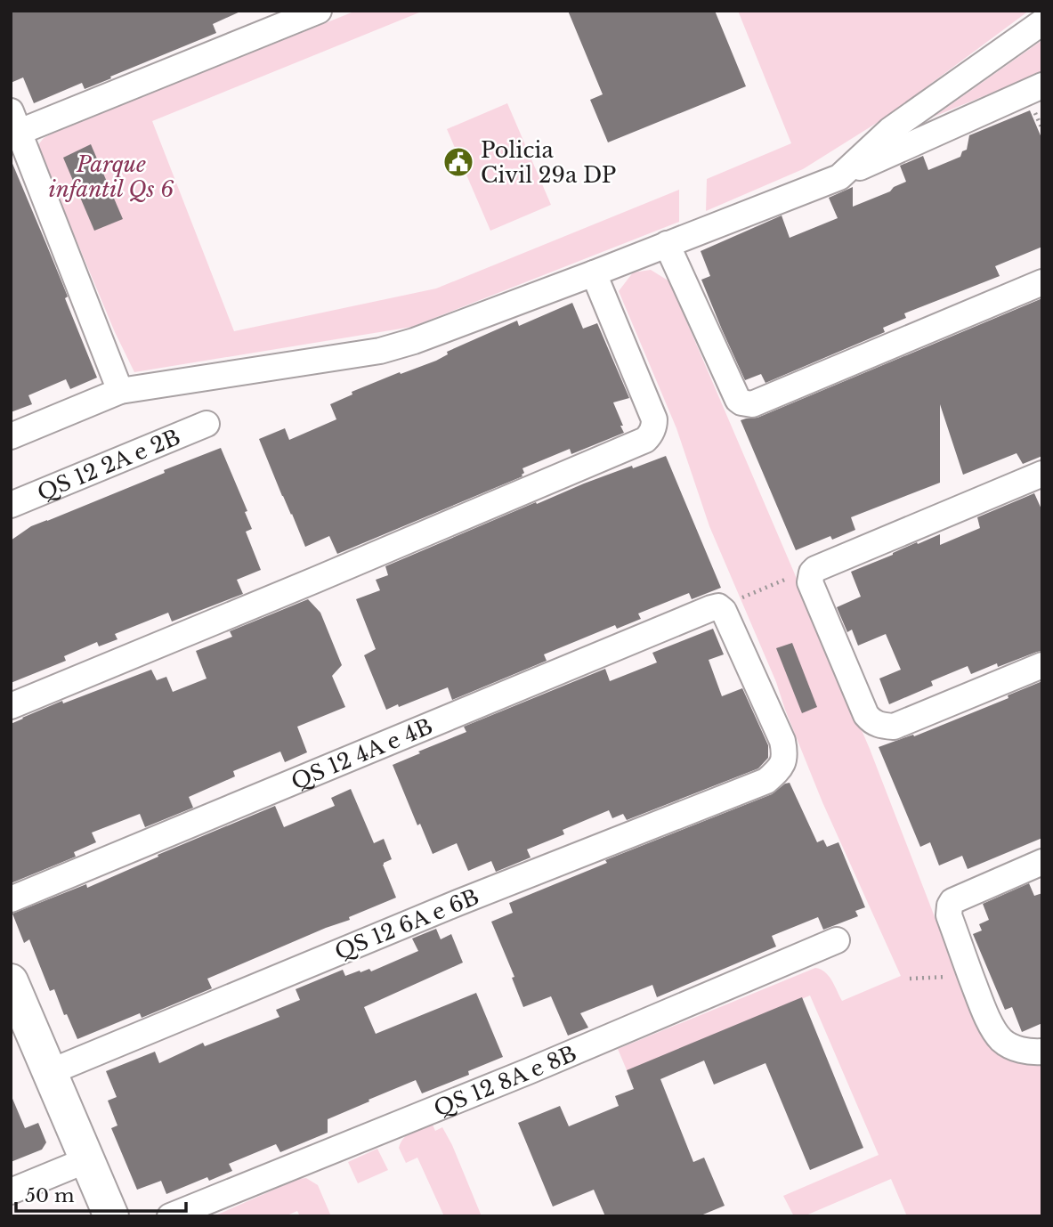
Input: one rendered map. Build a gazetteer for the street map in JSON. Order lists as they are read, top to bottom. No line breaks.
{"streets":{"street":["QS 12 2A e 2B","QS 12 4A e 4B","QS 12 6A e 6B","QS 12 8A e 8B"]},"crossings":[["QS 12 4A e 4B","QS 12 6A e 6B"]],"parks":["Parque infantil Qs 6"],"places":{"public building":["Policia Civil 29a DP"]},"scale_bar":"50 m"}
